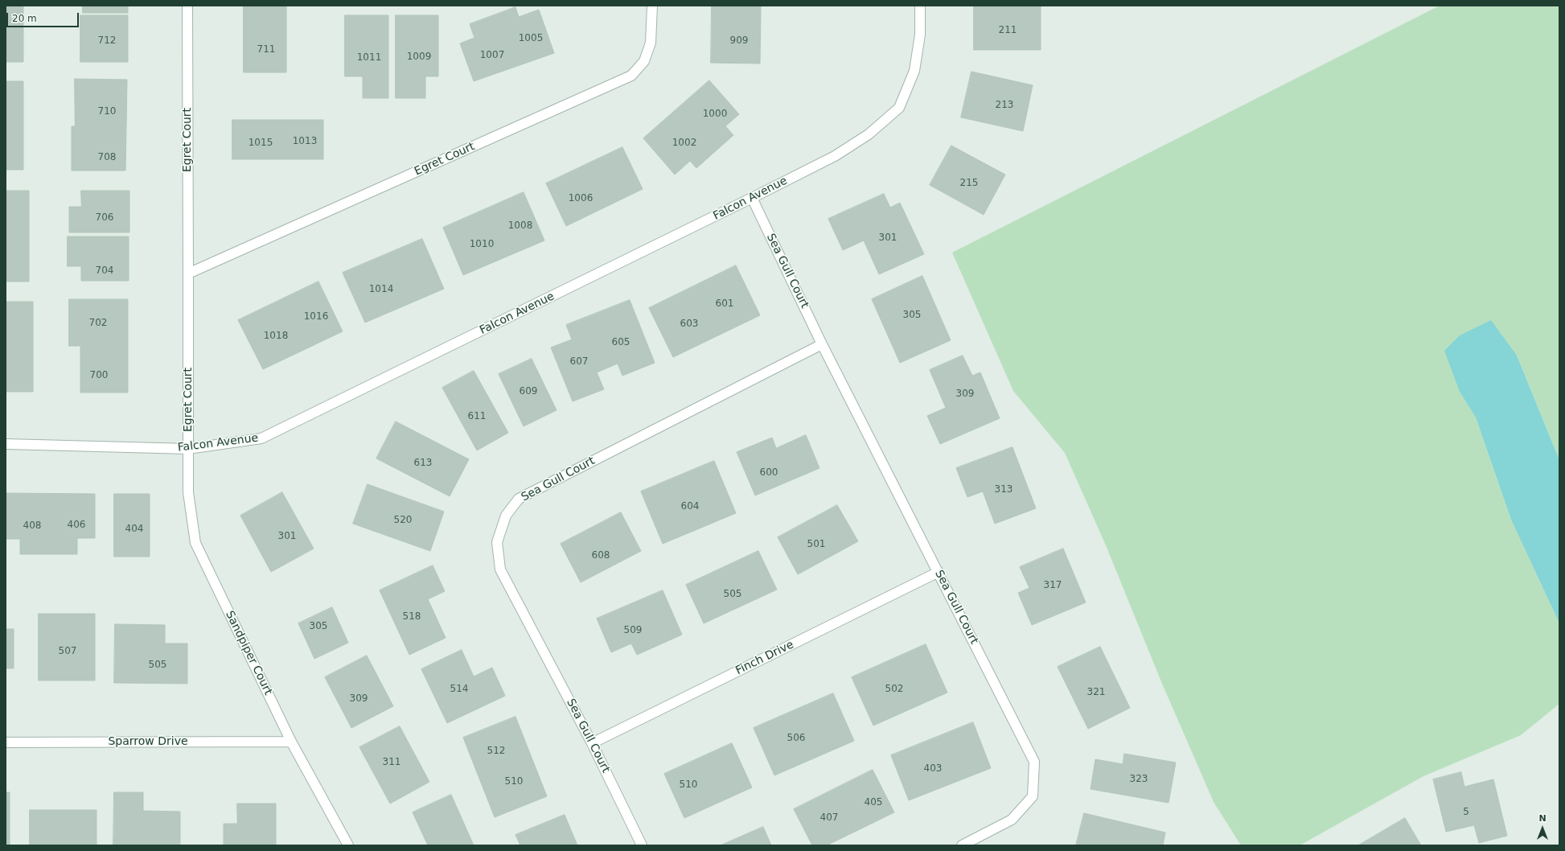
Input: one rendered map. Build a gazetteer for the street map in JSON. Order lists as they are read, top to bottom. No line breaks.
{"streets":{"street":["Egret Court","Falcon Avenue","Sea Gull Court","Sandpiper Court","Finch Drive","Sparrow Drive"]},"crossings":[["Egret Court","Falcon Avenue"],["Egret Court","Sandpiper Court"],["Falcon Avenue","Sea Gull Court"],["Falcon Avenue","Sandpiper Court"],["Sea Gull Court","Finch Drive"],["Sandpiper Court","Sparrow Drive"]],"house_numbers":["211","1005","712","909","711","1007","1009","1011","213","710","1000","1013","1015","1002","708","215","1006","706","1008","301","1010","704","1014","601","305","1016","702","603","1018","605","607","700","609","309","611","613","600","313","604","520","406","408","404","301","501","608","317","505","518","305","509","507","505","514","502","321","309","506","512","311","403","323","510","510","405","5","407"],"scale_bar":"20 m","north":"top"}
